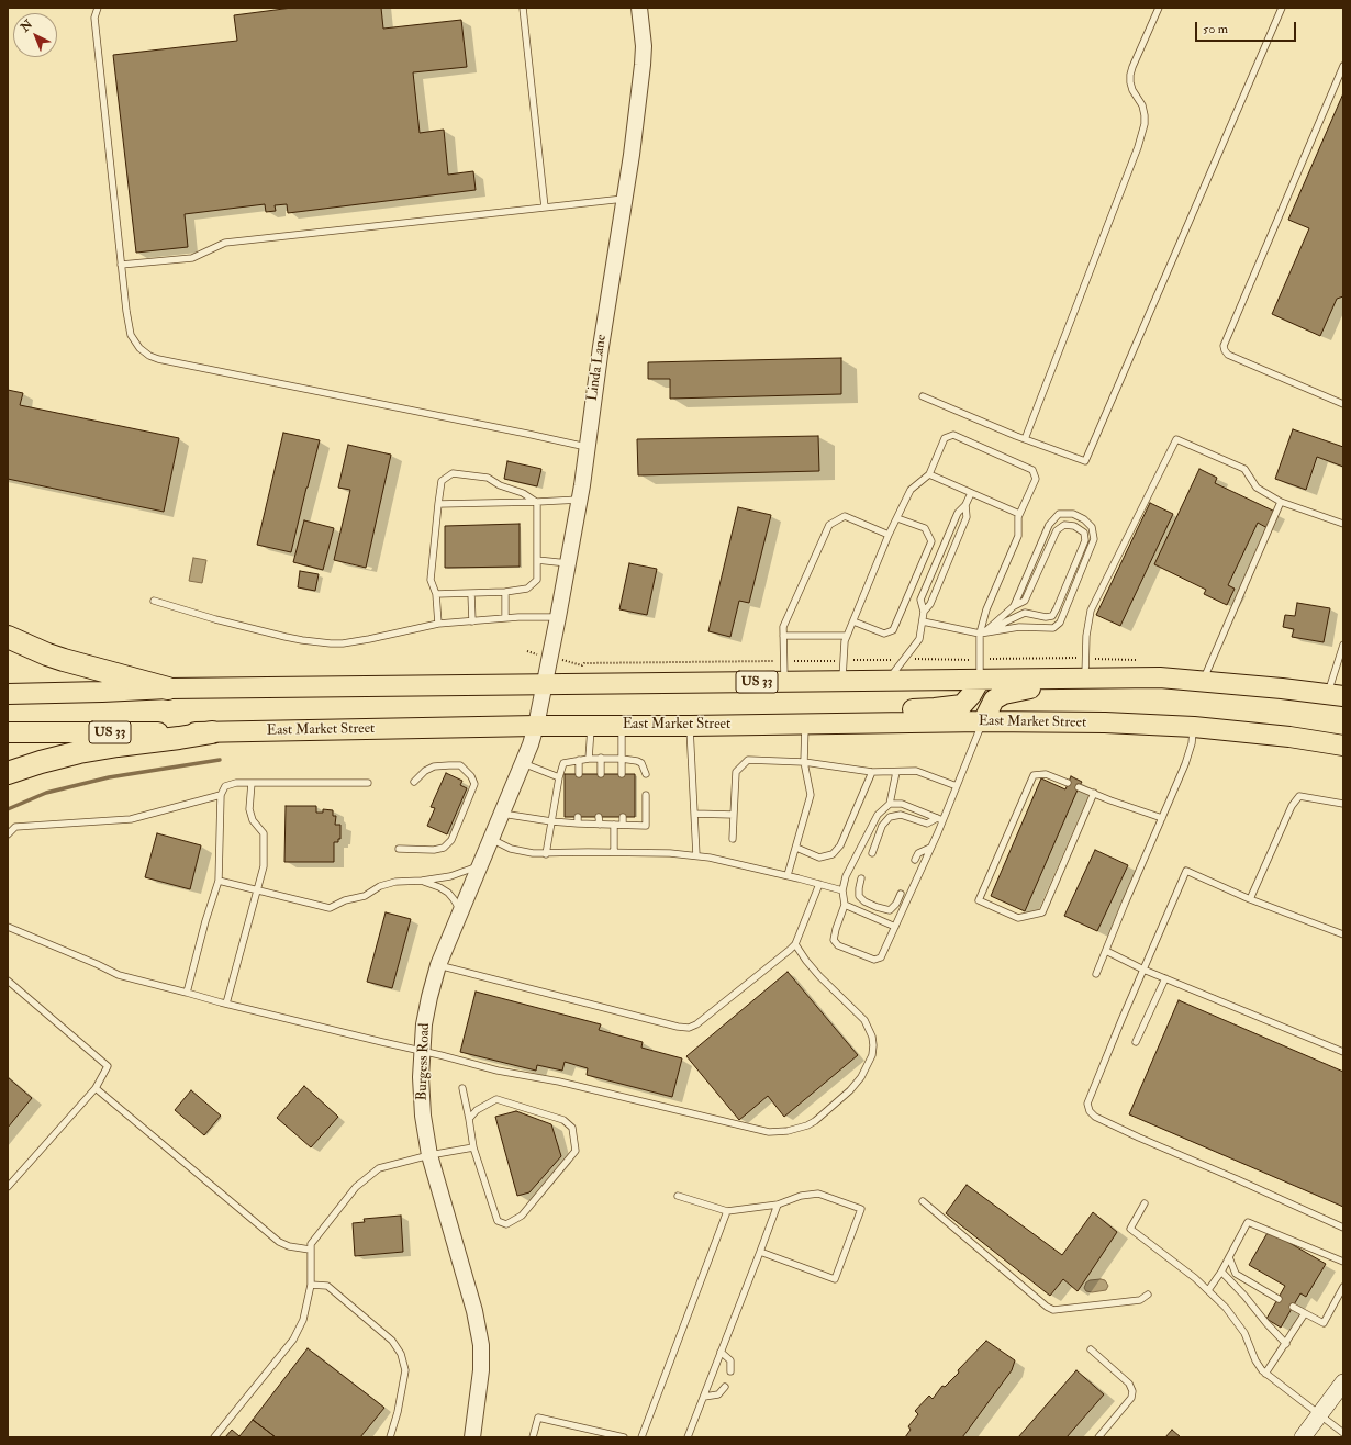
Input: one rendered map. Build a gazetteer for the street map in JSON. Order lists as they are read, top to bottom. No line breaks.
{"streets":{"highway":["US 33","East Market Street"],"street":["Linda Lane","Burgess Road"]},"crossings":[["Linda Lane","US 33"],["Linda Lane","East Market Street"],["Linda Lane","Burgess Road"],["East Market Street","Burgess Road"]],"scale_bar":"50 m","north":"top left"}
